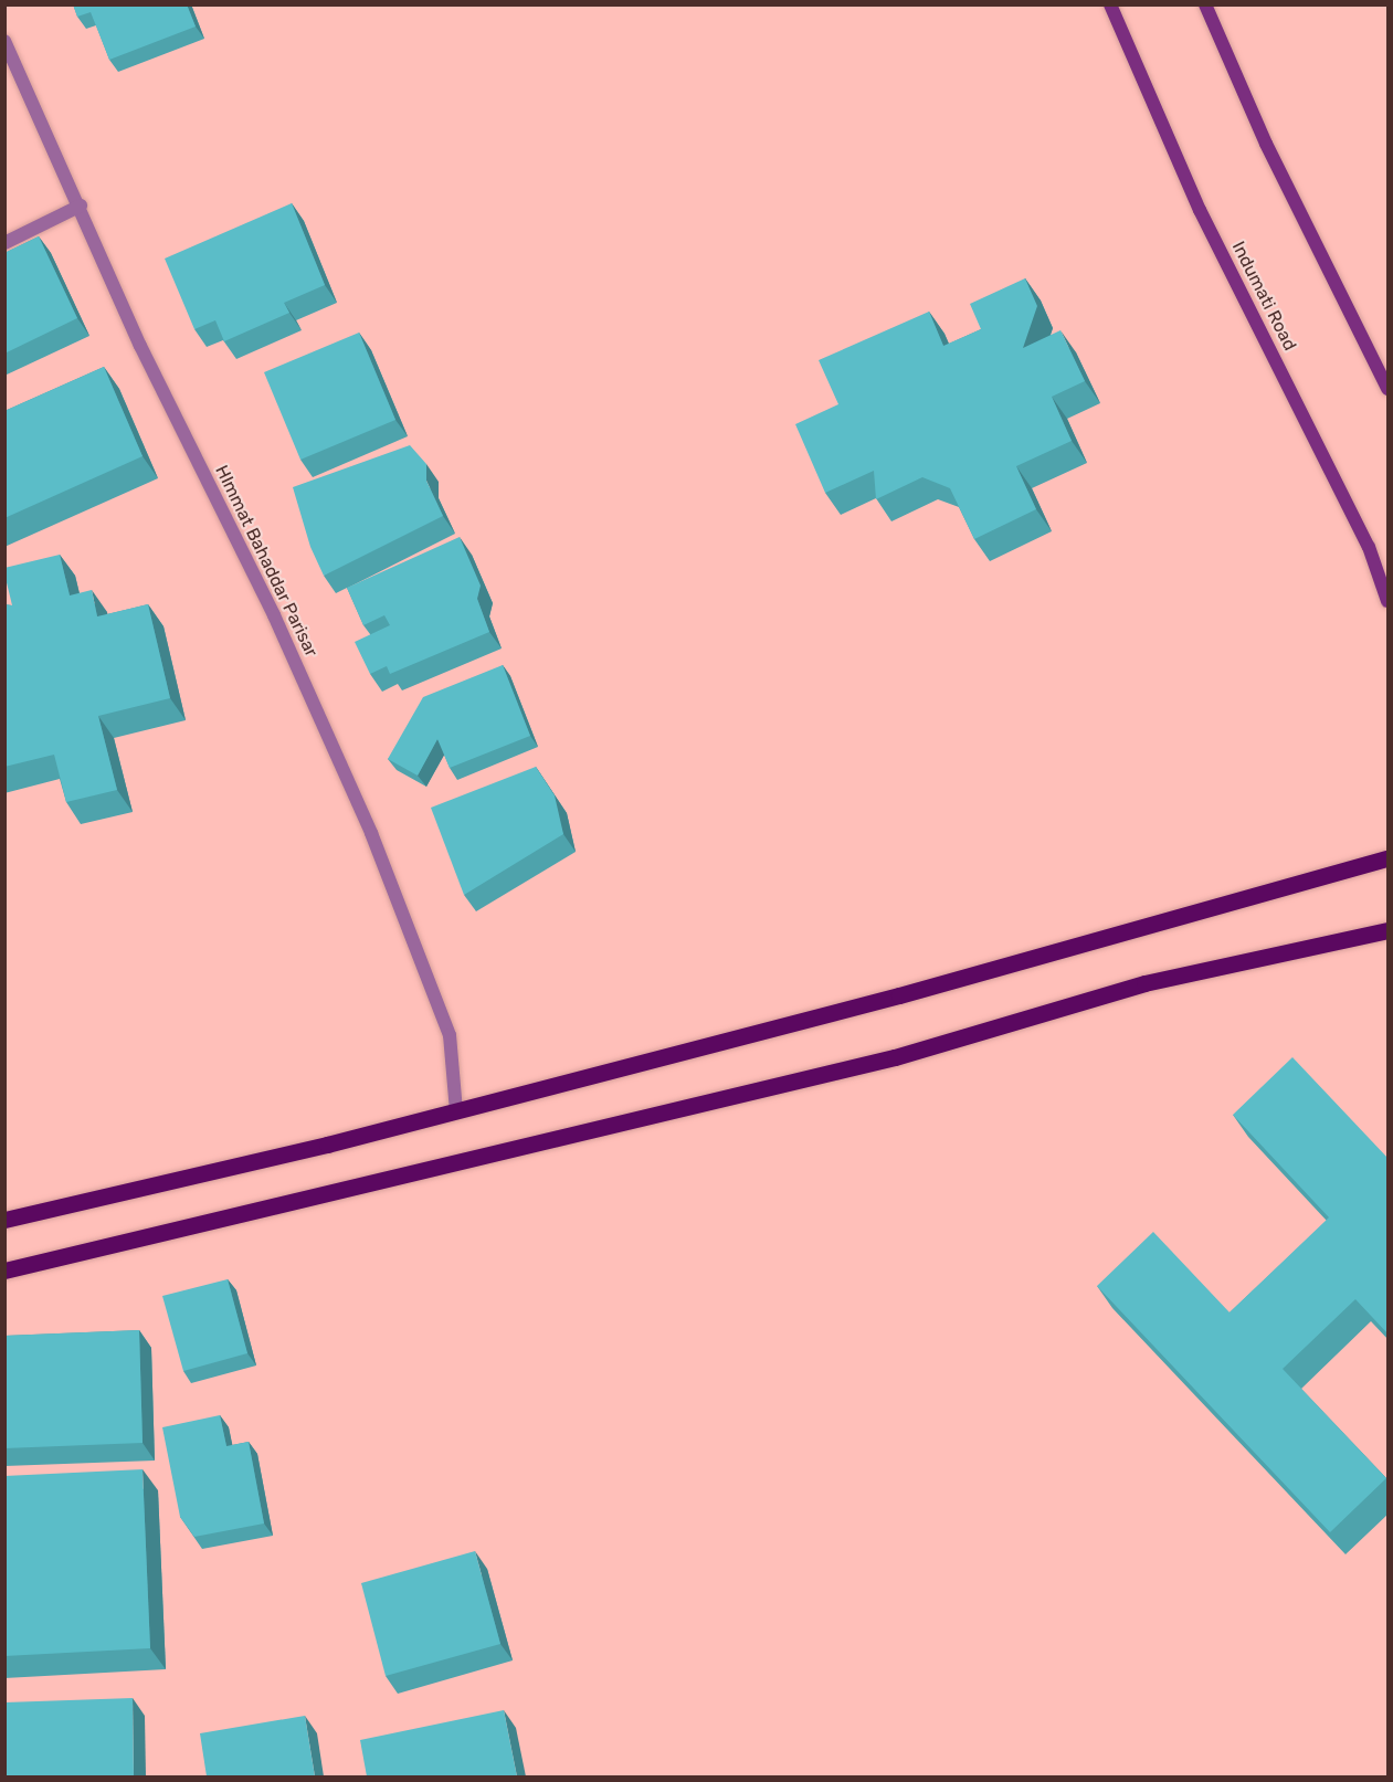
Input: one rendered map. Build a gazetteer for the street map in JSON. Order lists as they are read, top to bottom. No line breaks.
{"streets":{"main road":["Indumati Road"],"street":["HImmat Bahaddar Parisar"]}}
